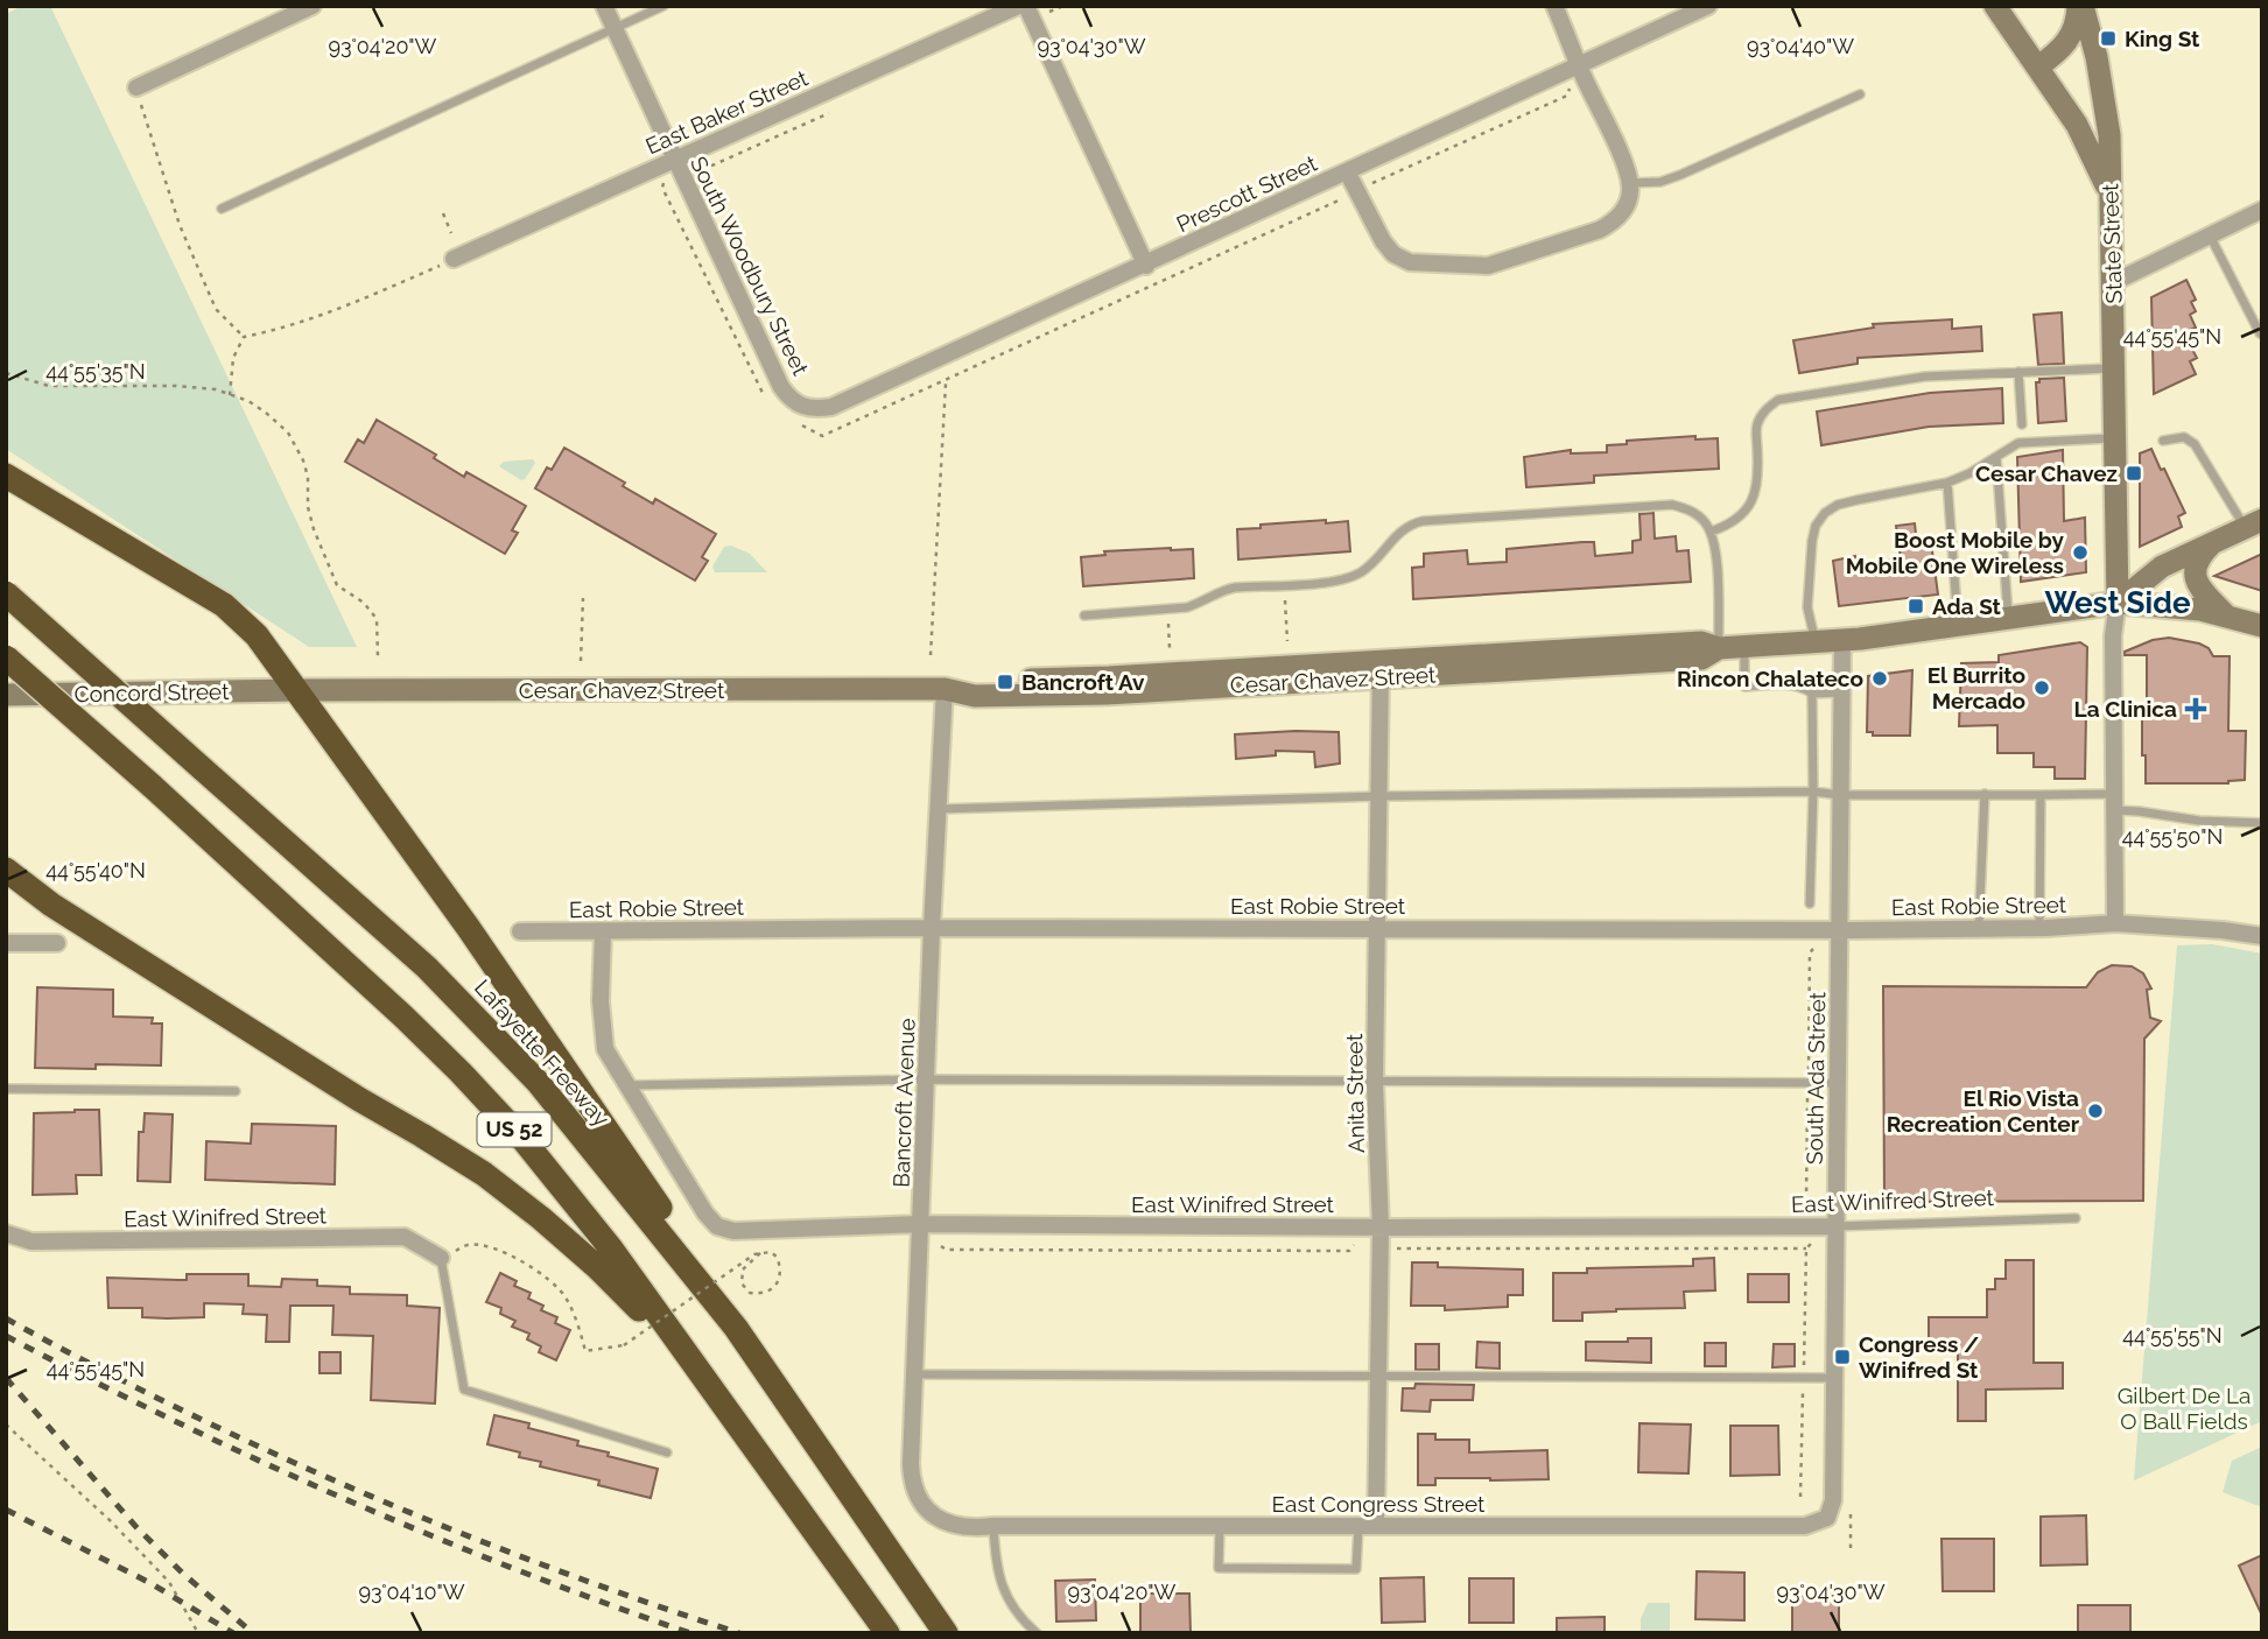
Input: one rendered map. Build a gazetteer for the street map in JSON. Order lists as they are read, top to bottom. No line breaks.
{"streets":{"highway":["Lafayette Freeway","US 52"],"main road":["State Street","Cesar Chavez Street","Concord Street"],"street":["East Baker Street","Prescott Street","South Woodbury Street","East Robie Street","South Ada Street","Anita Street","Bancroft Avenue","East Winifred Street","East Congress Street"]},"crossings":[["East Baker Street","South Woodbury Street"],["Prescott Street","South Woodbury Street"],["State Street","Cesar Chavez Street"],["State Street","East Robie Street"],["Cesar Chavez Street","Concord Street"],["Cesar Chavez Street","South Ada Street"],["Cesar Chavez Street","Anita Street"],["Cesar Chavez Street","Bancroft Avenue"],["East Robie Street","South Ada Street"],["East Robie Street","Anita Street"],["East Robie Street","Bancroft Avenue"],["East Robie Street","East Winifred Street"],["South Ada Street","East Winifred Street"],["South Ada Street","East Congress Street"],["Anita Street","East Winifred Street"],["Anita Street","East Congress Street"],["Bancroft Avenue","East Winifred Street"],["Bancroft Avenue","East Congress Street"]],"districts":["West Side"],"parks":["Gilbert De La O Ball Fields"],"places":{"transit":["King St","Cesar Chavez","Ada St","Bancroft Av","Congress / Winifred St"],"other":["Boost Mobile by Mobile One Wireless","Rincon Chalateco","El Burrito Mercado","El Rio Vista Recreation Center"],"health":["La Clinica"]},"coordinates":["93°04'20\"W","93°04'30\"W","93°04'40\"W","44°55'45\"N","44°55'35\"N","44°55'50\"N","44°55'40\"N","44°55'55\"N","93°04'10\"W"]}
